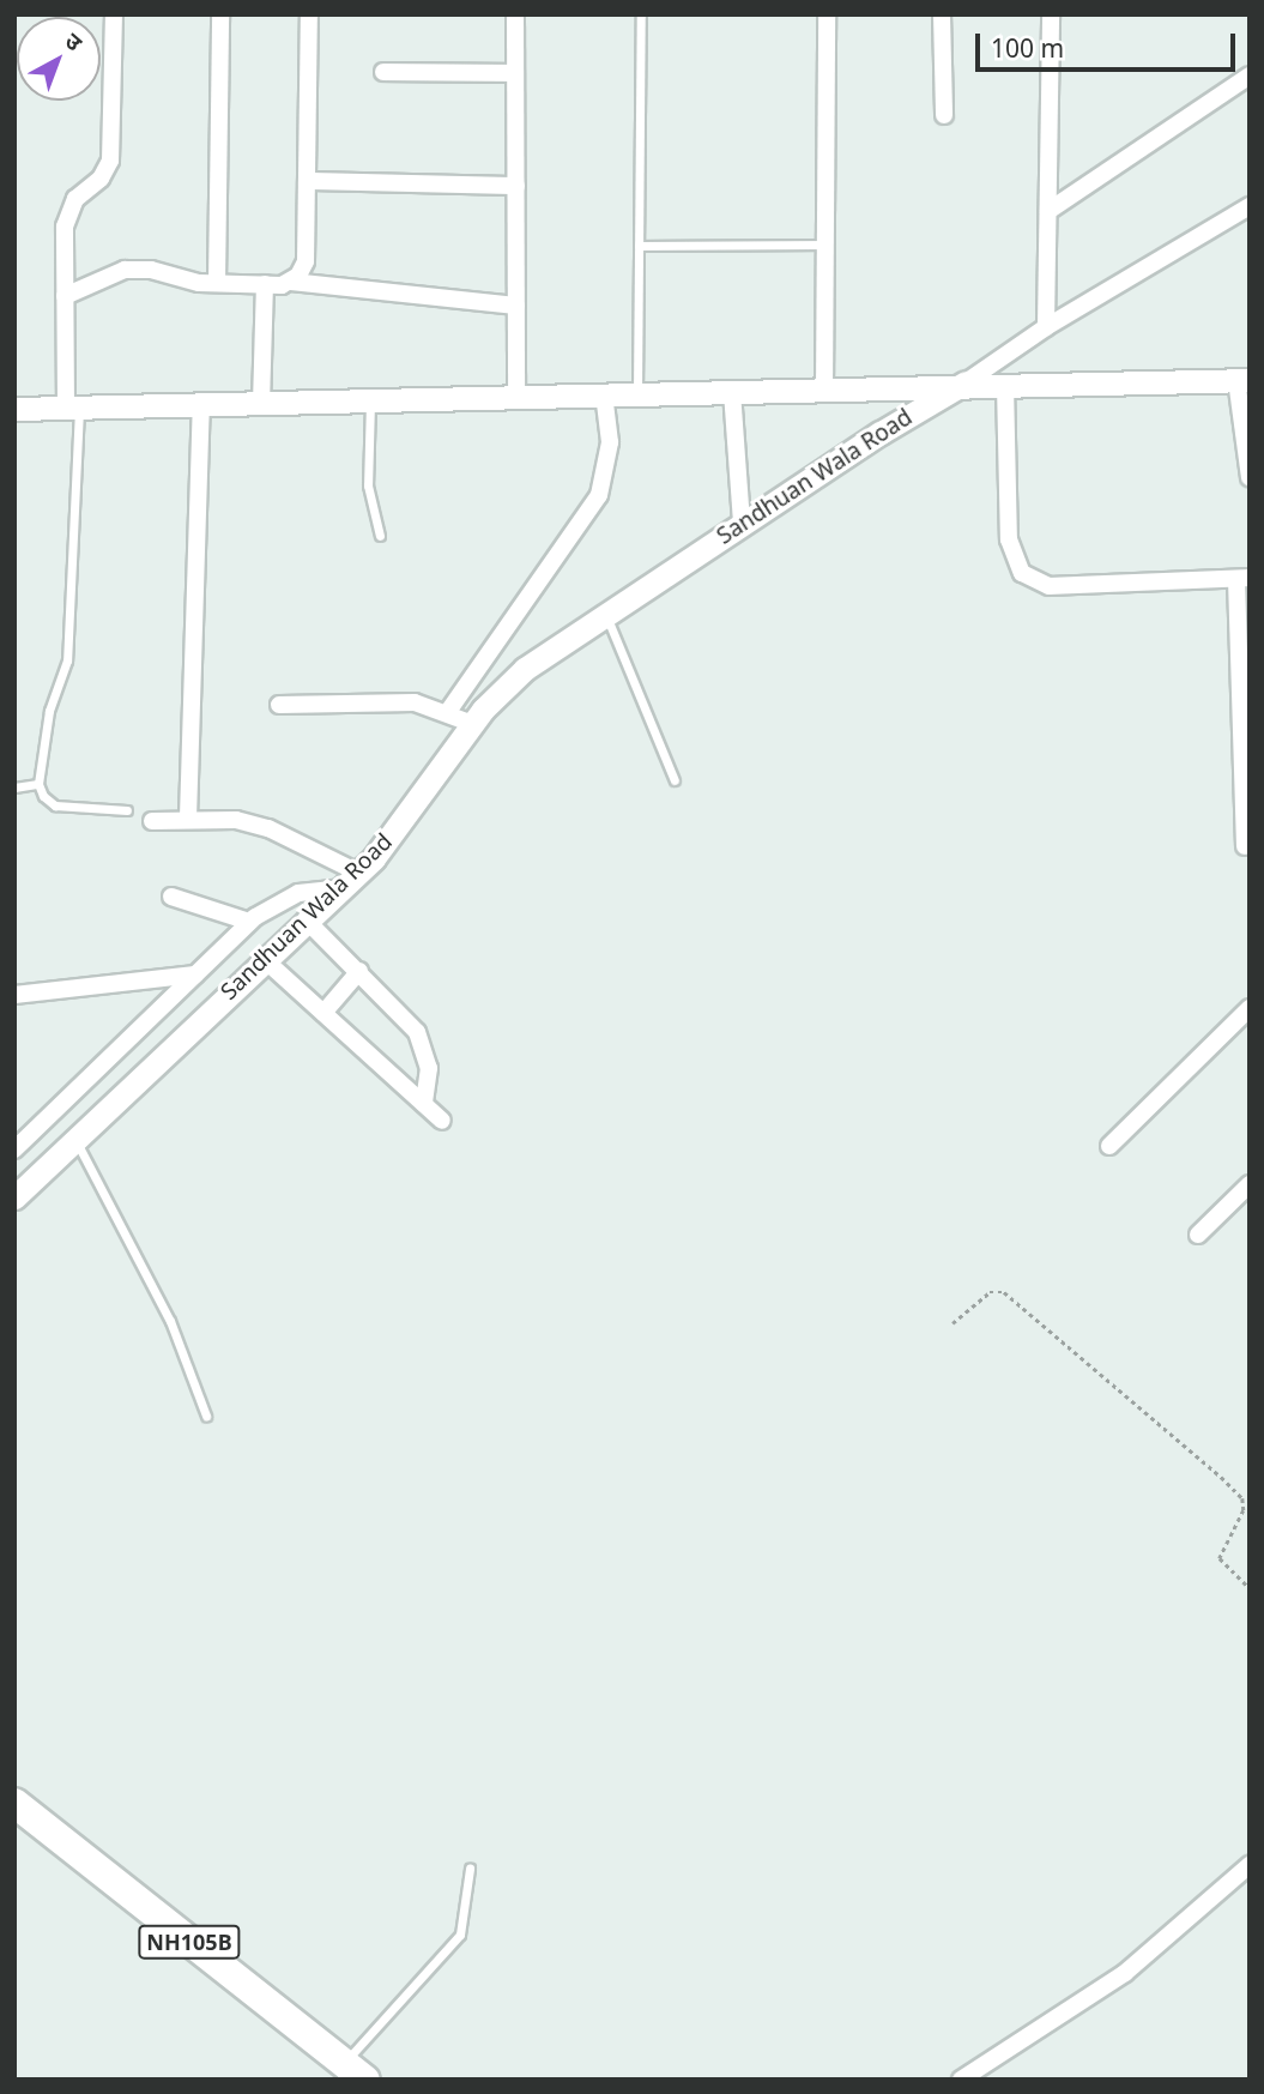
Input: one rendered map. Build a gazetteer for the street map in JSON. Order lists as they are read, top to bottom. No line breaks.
{"streets":{"highway":["NH105B"],"street":["Sandhuan Wala Road"]},"scale_bar":"100 m","north":"top right"}
